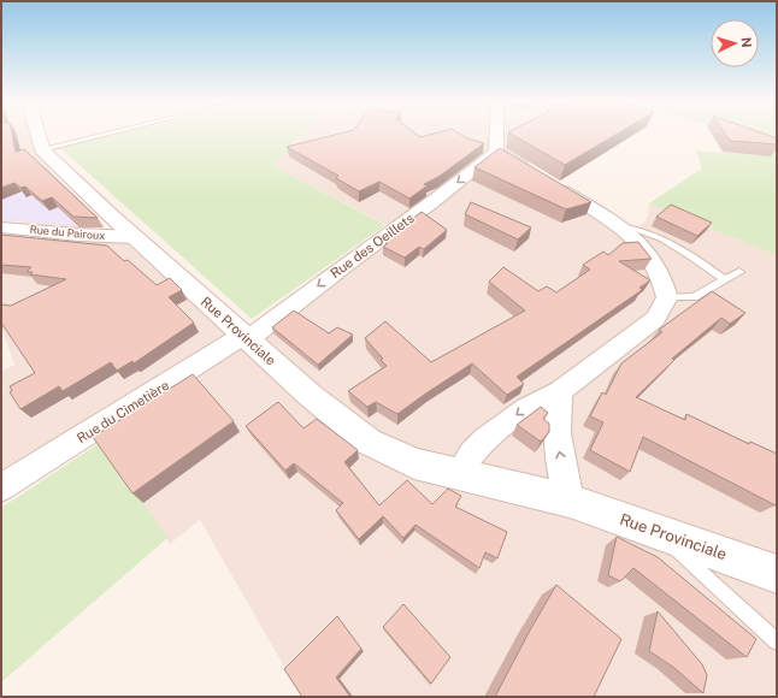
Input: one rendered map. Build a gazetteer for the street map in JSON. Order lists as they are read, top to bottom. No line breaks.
{"streets":{"main road":["Rue Provinciale"],"street":["Rue du Pairoux","Rue des Oeillets","Rue du Cimetière"]},"crossings":[["Rue du Pairoux","Rue Provinciale"],["Rue des Oeillets","Rue Provinciale"],["Rue des Oeillets","Rue du Cimetière"],["Rue Provinciale","Rue du Cimetière"]],"one_way":["Rue des Oeillets"],"north":"right"}
